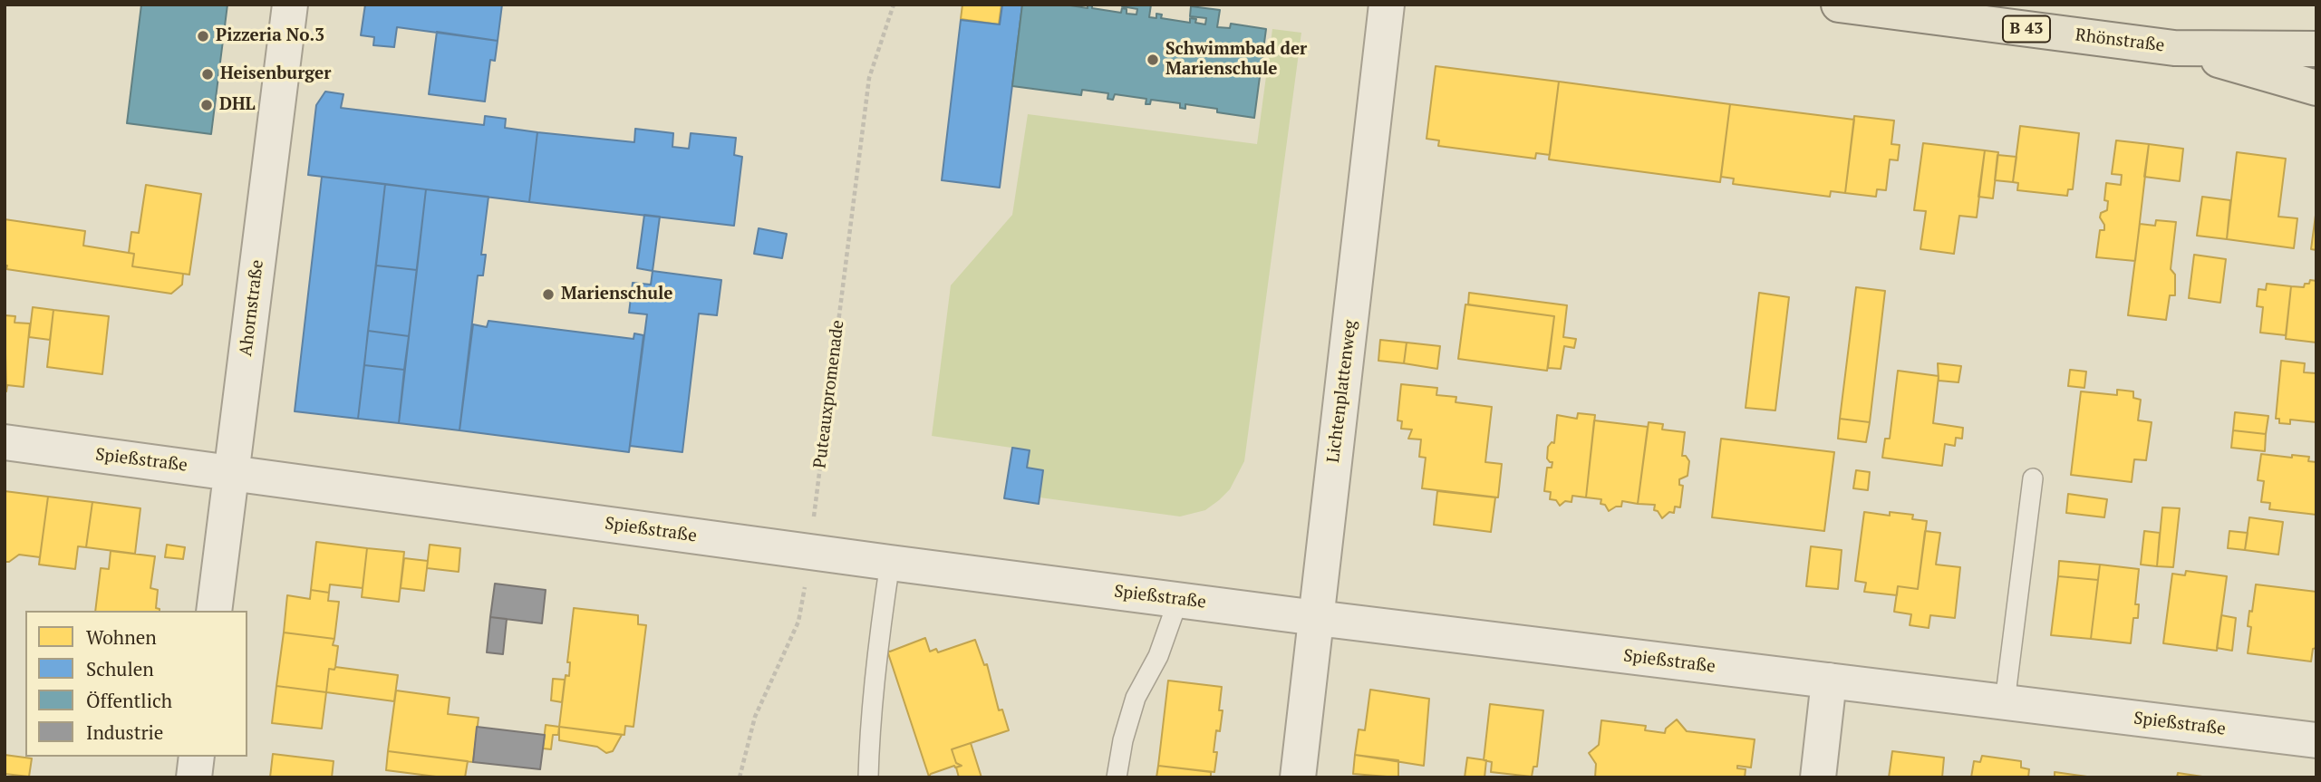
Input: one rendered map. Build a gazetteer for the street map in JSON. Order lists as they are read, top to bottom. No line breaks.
{"streets":{"main road":["B 43","Rhönstraße"],"street":["Ahornstraße","Lichtenplattenweg","Spießstraße"],"path":["Puteauxpromenade"]},"crossings":[["Ahornstraße","Spießstraße"],["Lichtenplattenweg","Spießstraße"],["Puteauxpromenade","Spießstraße"]],"places":["Pizzeria No.3","Schwimmbad der Marienschule","Heisenburger","DHL","Marienschule"],"legend":["Wohnen","Schulen","Öffentlich","Industrie"]}
